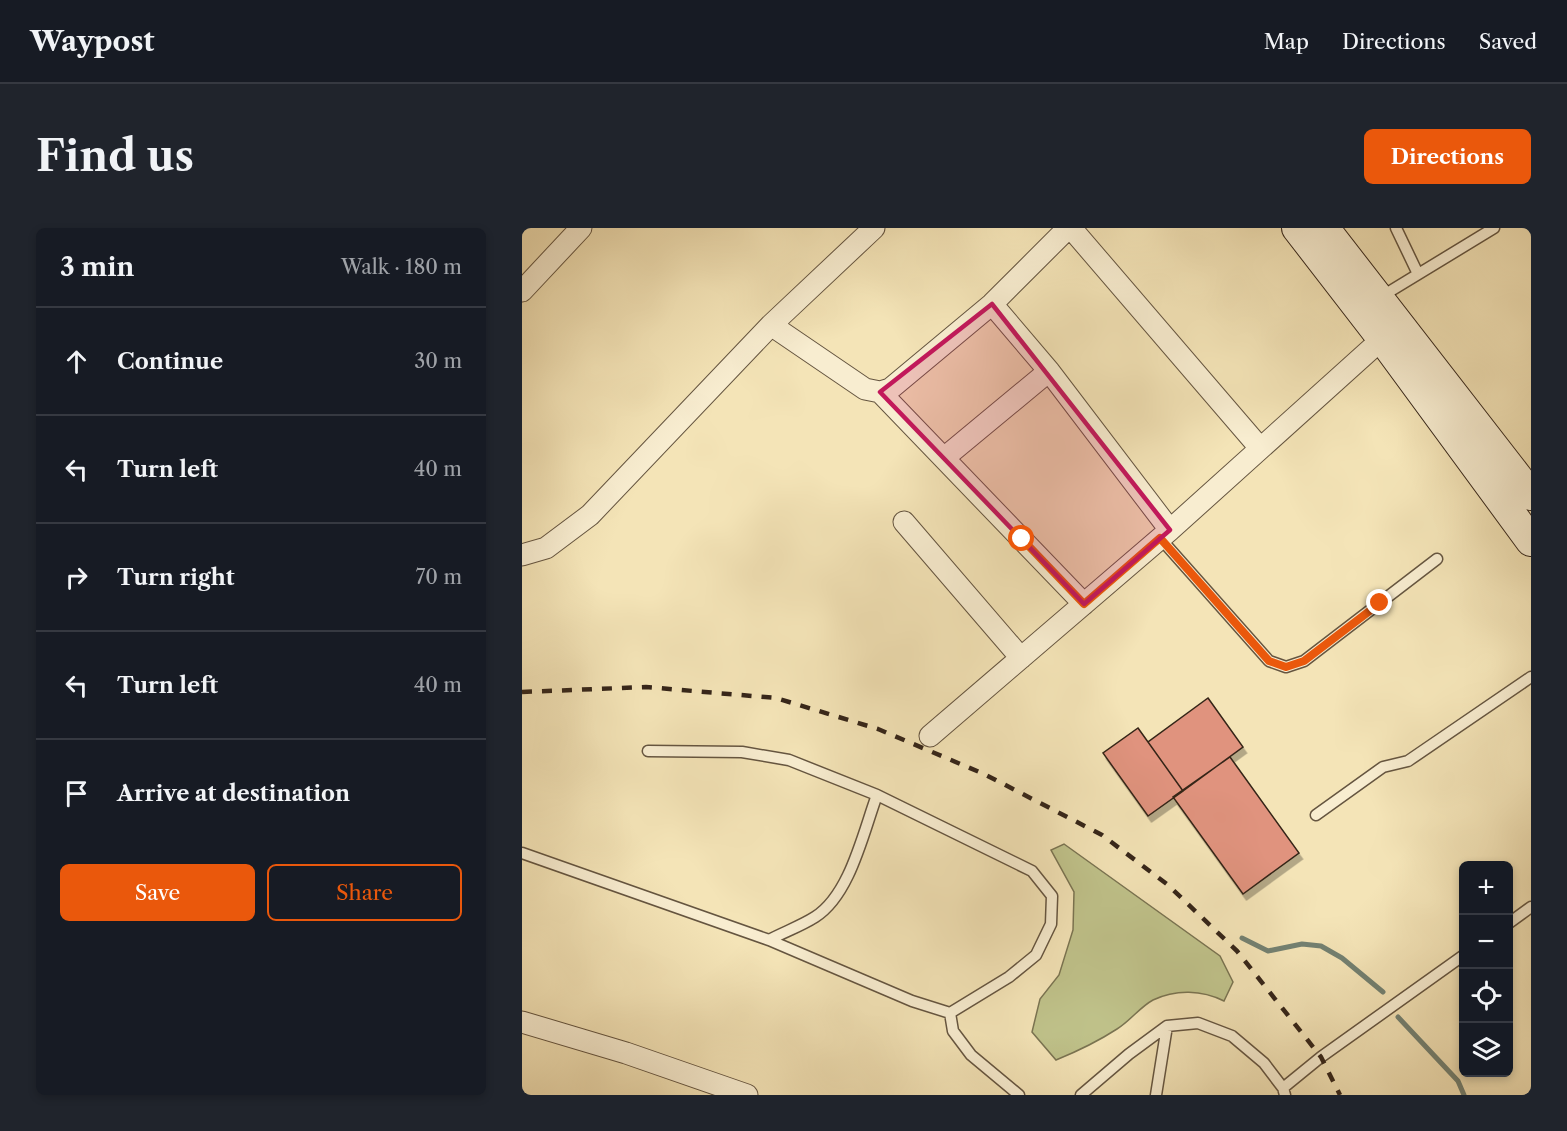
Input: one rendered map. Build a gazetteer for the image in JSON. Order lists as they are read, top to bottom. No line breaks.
{"page":{"header":"Waypost","nav":["Map","Directions","Saved"],"buttons":["Directions",["Save","Share"]],"title":"Find us","heading":["3 min","Walk · 180 m"],"list":[["Continue","30 m"],["Turn left","40 m"],["Turn right","70 m"],["Turn left","40 m"],"Arrive at destination"],"map_buttons":["+","−"]}}
